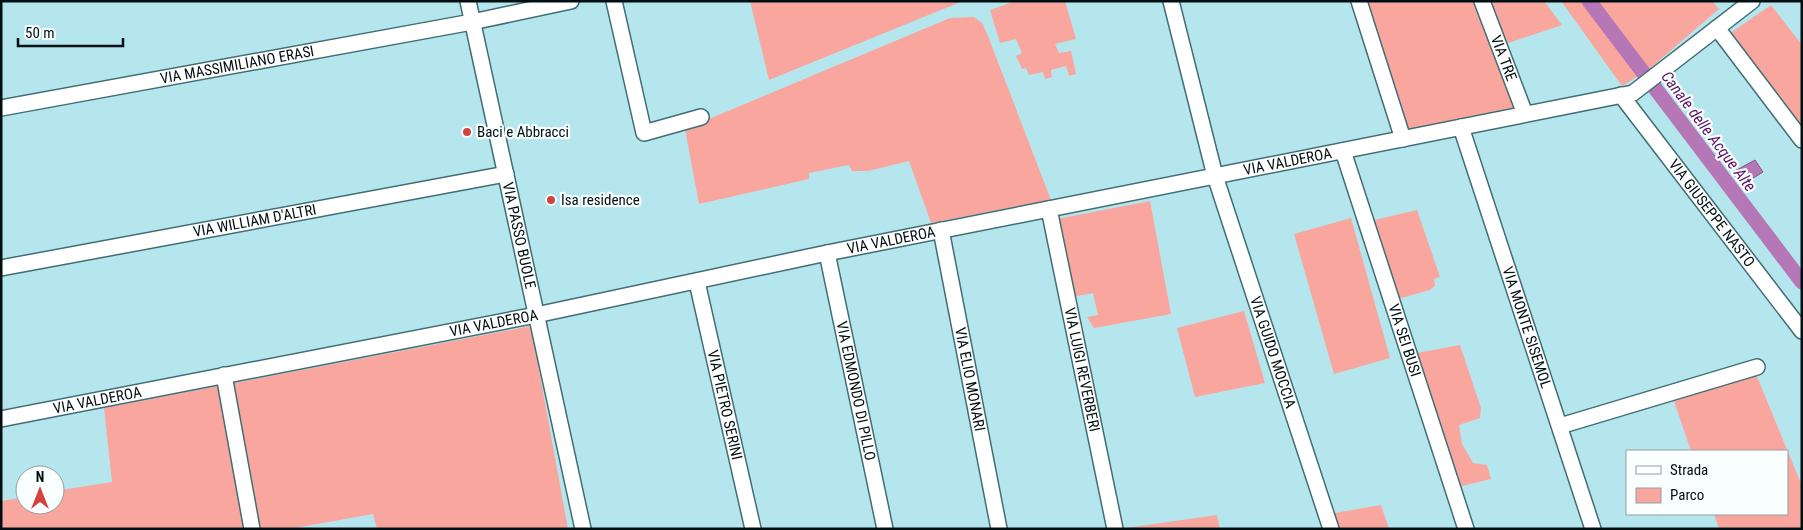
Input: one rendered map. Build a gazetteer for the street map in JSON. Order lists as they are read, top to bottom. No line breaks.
{"streets":{"street":["VIA TRE","VIA MASSIMILIANO ERASI","VIA VALDEROA","VIA GIUSEPPE NASTO","VIA WILLIAM D'ALTRI","VIA PASSO BUOLE","VIA MONTE SISEMOL","VIA SEI BUSI","VIA GUIDO MOCCIA","VIA LUIGI REVERBERI","VIA ELIO MONARI","VIA EDMONDO DI PILLO","VIA PIETRO SERINI"]},"crossings":[["VIA TRE","VIA VALDEROA"],["VIA MASSIMILIANO ERASI","VIA PASSO BUOLE"],["VIA VALDEROA","VIA GIUSEPPE NASTO"],["VIA VALDEROA","VIA PASSO BUOLE"],["VIA VALDEROA","VIA MONTE SISEMOL"],["VIA VALDEROA","VIA SEI BUSI"],["VIA VALDEROA","VIA GUIDO MOCCIA"],["VIA VALDEROA","VIA LUIGI REVERBERI"],["VIA VALDEROA","VIA ELIO MONARI"],["VIA VALDEROA","VIA EDMONDO DI PILLO"],["VIA VALDEROA","VIA PIETRO SERINI"],["VIA WILLIAM D'ALTRI","VIA PASSO BUOLE"]],"water":["Canale delle Acque Alte"],"places":["Baci e Abbracci","Isa residence"],"legend":["Strada","Parco"],"scale_bar":"50 m","north":"top"}
